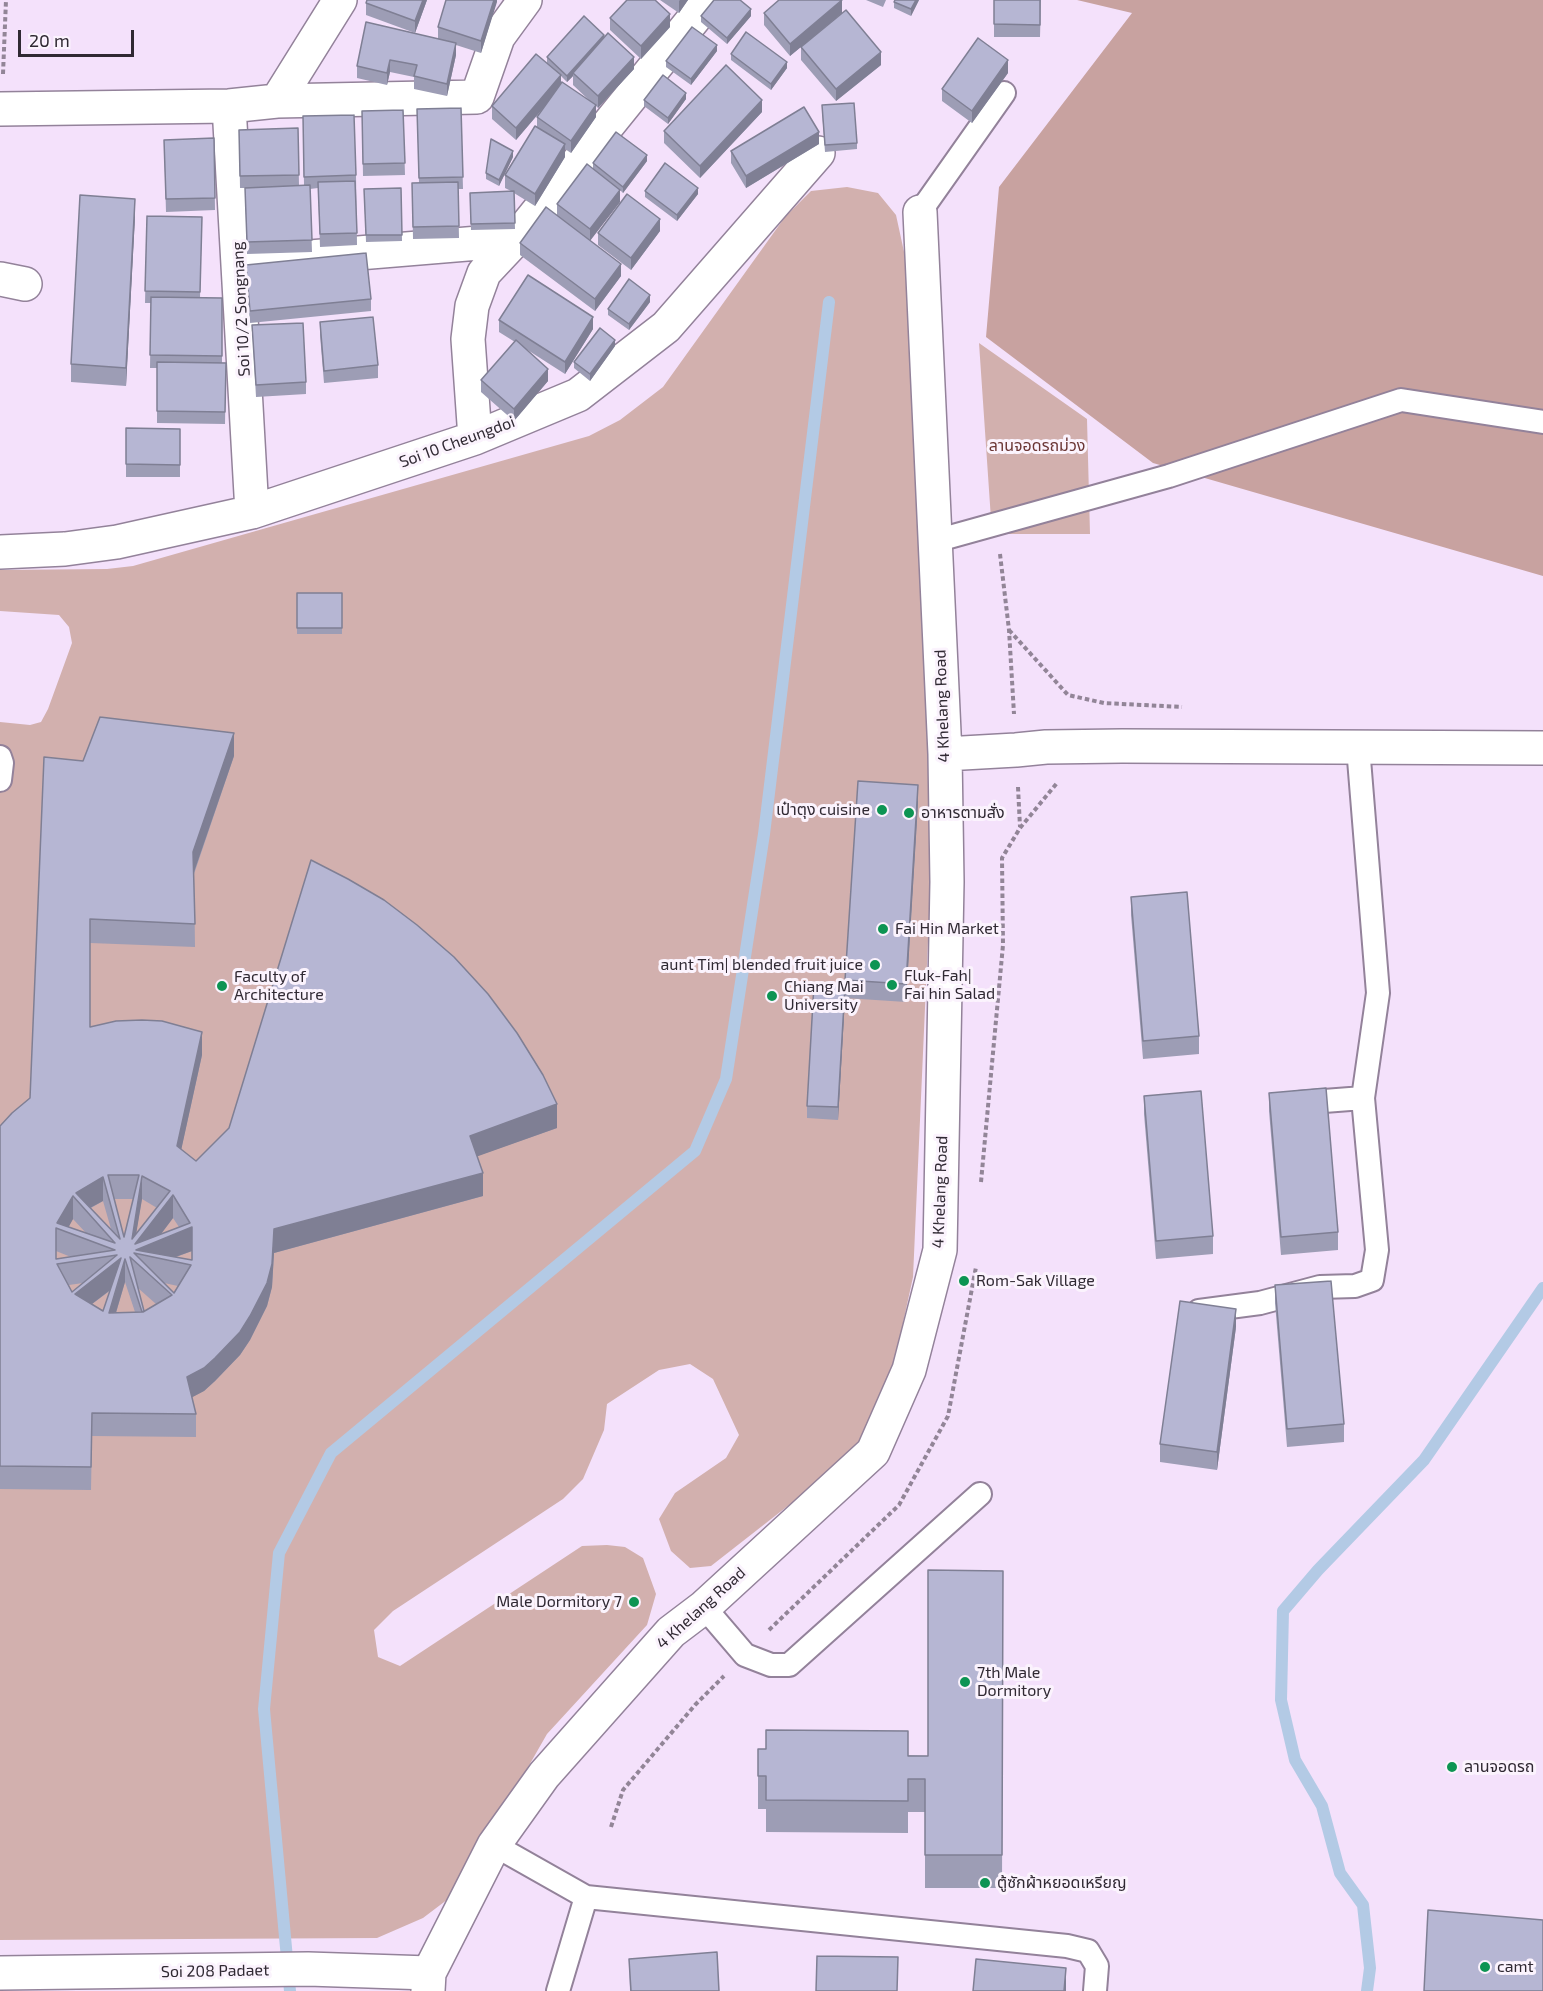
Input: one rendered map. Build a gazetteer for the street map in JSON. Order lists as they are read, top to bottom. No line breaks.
{"streets":{"street":["Soi 10/2 Songnang","Soi 10 Cheungdoi","4 Khelang Road","Soi 208 Padaet"]},"crossings":[["Soi 10/2 Songnang","Soi 10 Cheungdoi"],["4 Khelang Road","Soi 208 Padaet"]],"parks":["ลานจอดรถม่วง"],"places":["เป๋าตุง cuisine","อาหารตามสั่ง","Fai Hin Market","aunt Tim| blended fruit juice","Fluk-Fah| Fai hin Salad","Faculty of Architecture","Chiang Mai University","Rom-Sak Village","Male Dormitory 7","7th Male Dormitory","ลานจอดรถ","ตู้ซักผ้าหยอดเหรียญ","camt"],"scale_bar":"20 m"}
